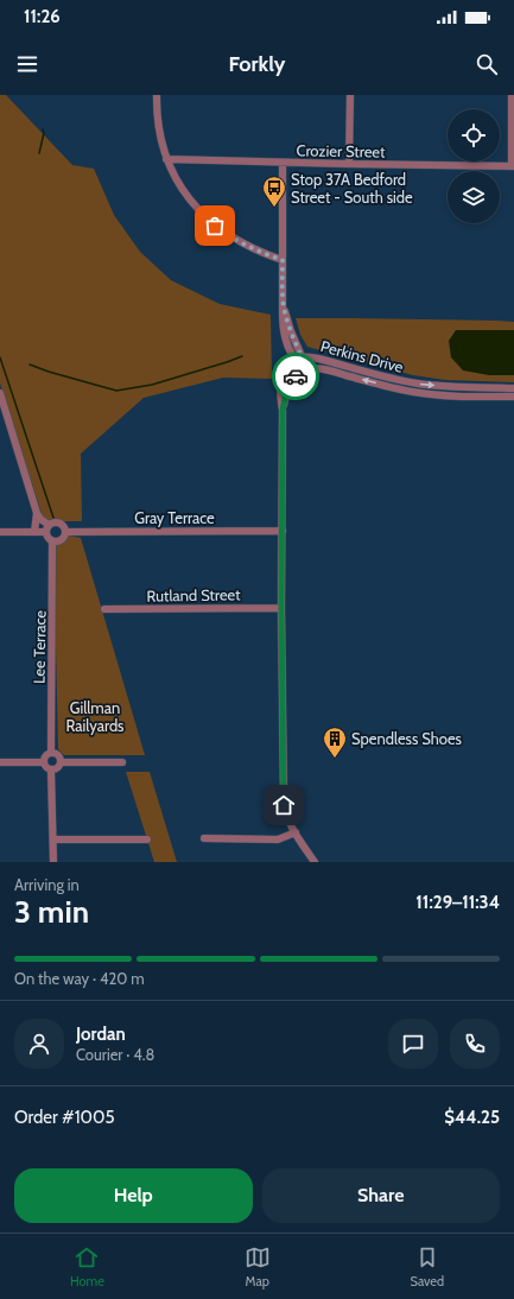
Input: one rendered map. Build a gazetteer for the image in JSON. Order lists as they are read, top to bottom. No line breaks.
{"streets":{"street":["Crozier Street","Perkins Drive","Gray Terrace","Rutland Street","Lee Terrace"]},"crossings":[["Gray Terrace","Lee Terrace"]],"parks":["Gillman Railyards"],"places":{"bus stop":["Stop 37A Bedford Street - South side"],"building":["Spendless Shoes"]},"page":{"status":"11:26","header":"Forkly","heading":["3 min","Arriving in","11:29–11:34"],"panel":["Jordan","Courier · 4.8","Order #1005","$44.25"],"bar":"On the way · 420 m","buttons":["Help","Share"],"tabs":["Home","Map","Saved"]}}
